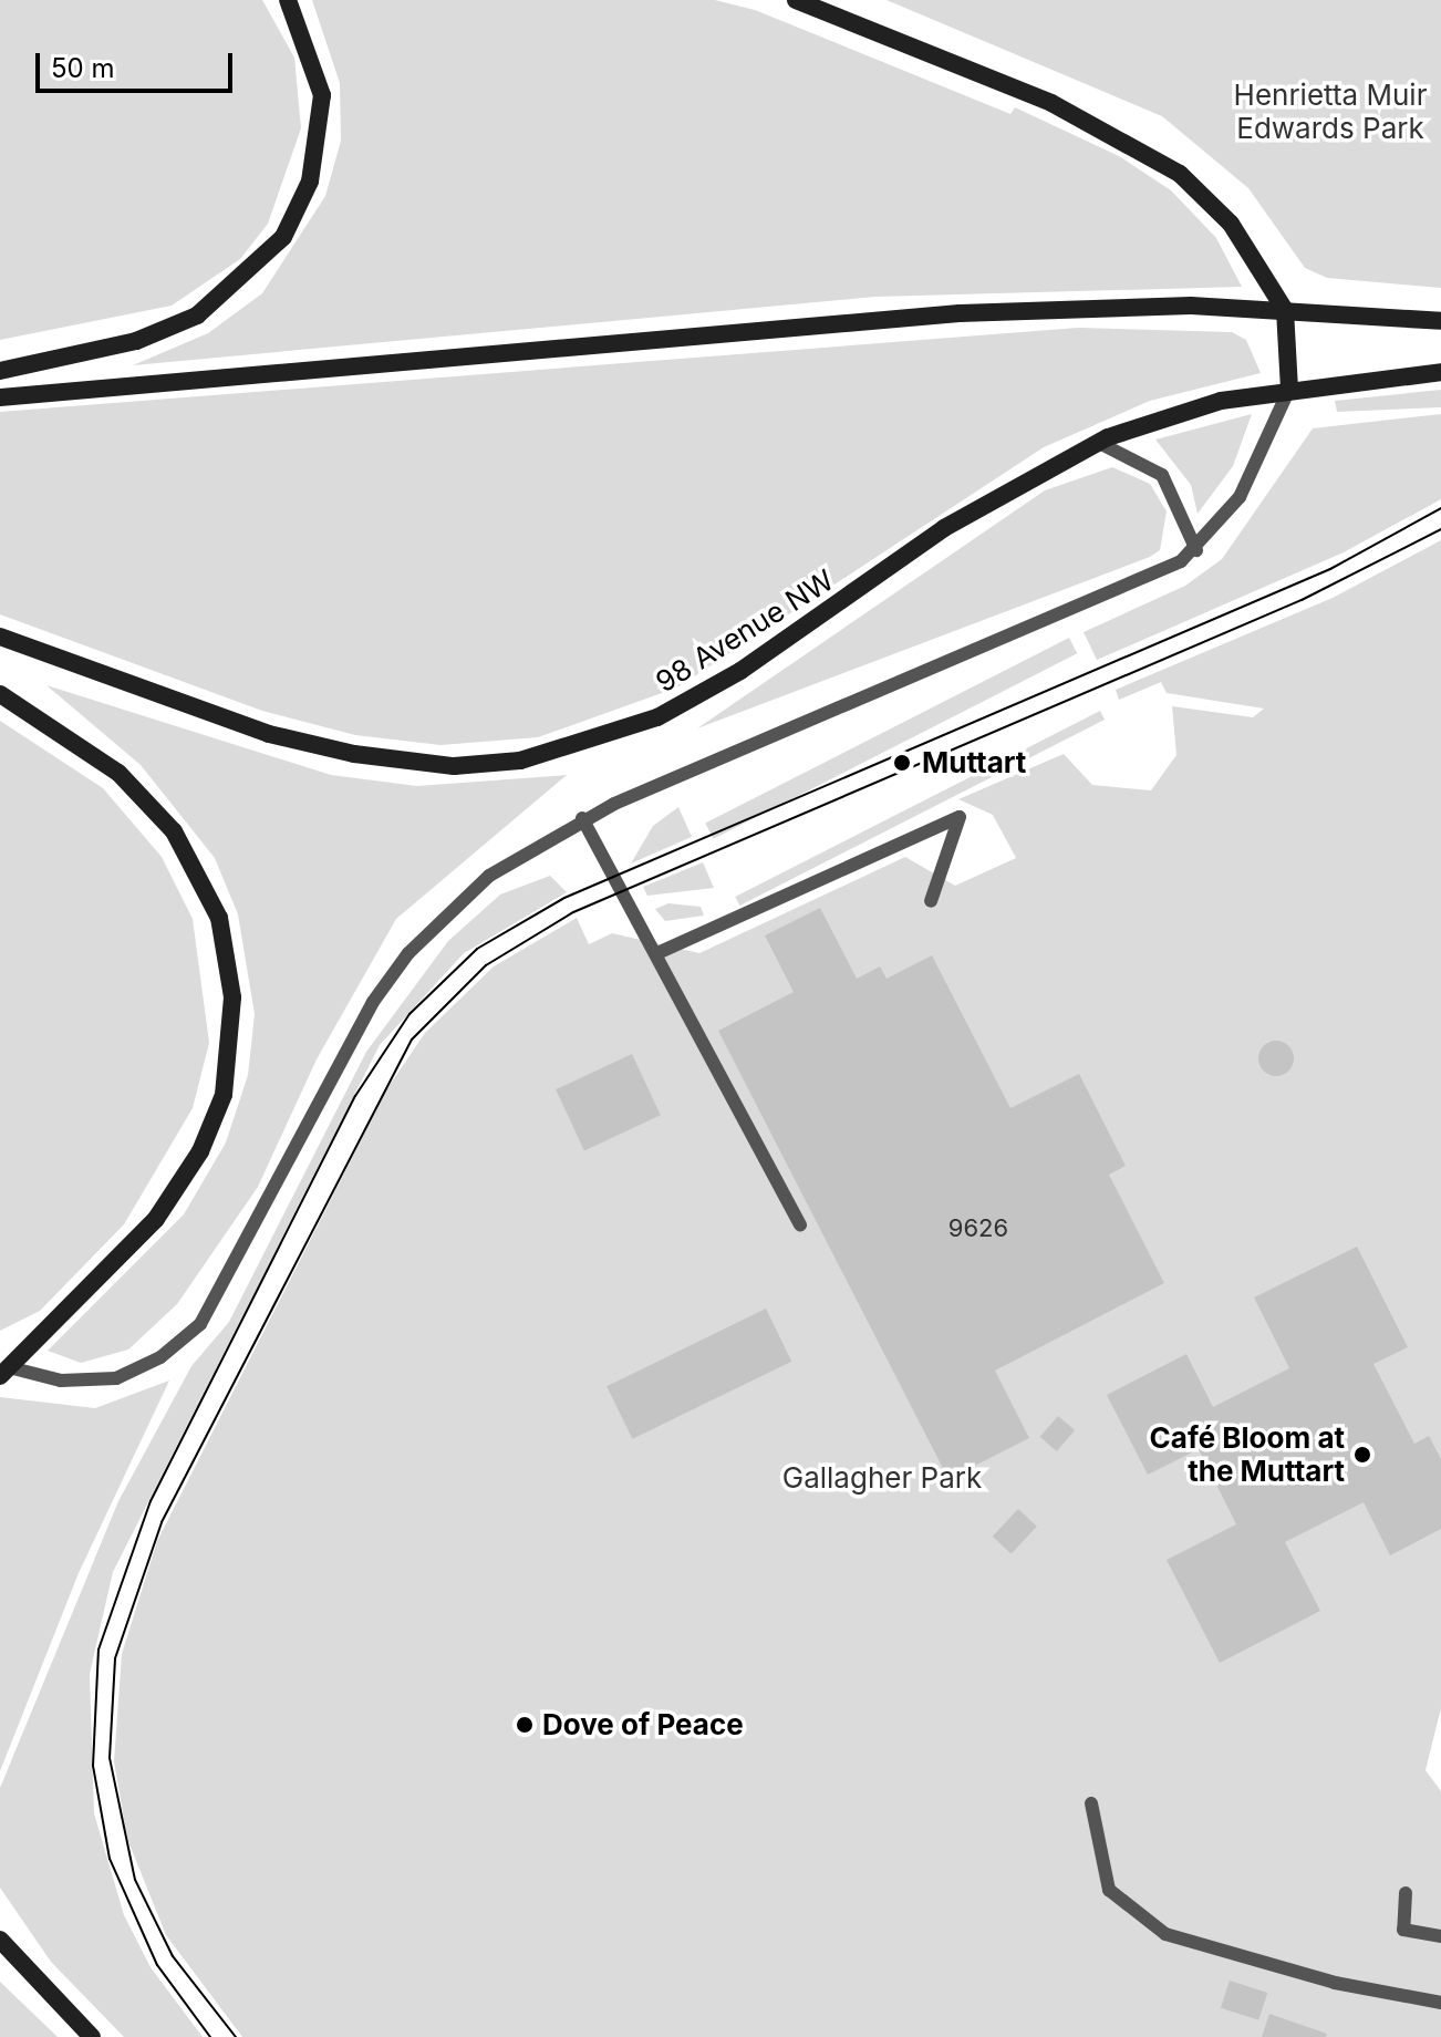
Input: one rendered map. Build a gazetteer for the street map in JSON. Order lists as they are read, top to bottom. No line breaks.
{"streets":{"main road":["98 Avenue NW"]},"parks":["Henrietta Muir Edwards Park","Gallagher Park"],"places":["Muttart","Café Bloom at the Muttart","Dove of Peace"],"house_numbers":["9626"],"scale_bar":"50 m"}
